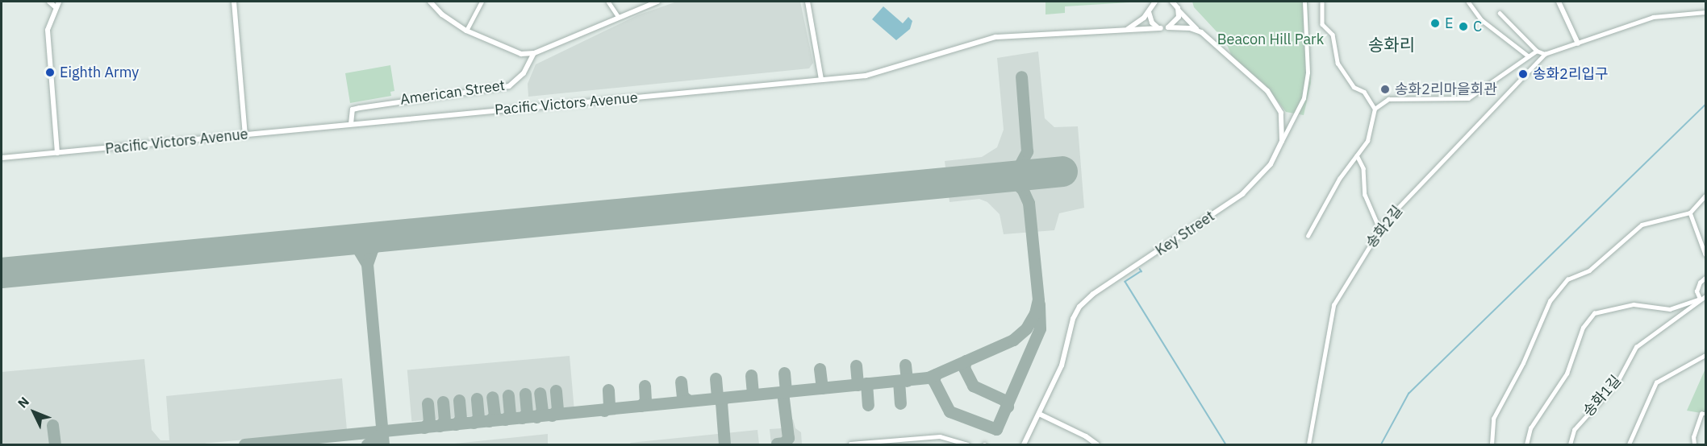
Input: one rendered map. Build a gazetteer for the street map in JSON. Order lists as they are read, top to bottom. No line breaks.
{"streets":{"street":["American Street","Pacific Victors Avenue","송화2길","Key Street","송화1길"]},"crossings":[["American Street","Pacific Victors Avenue"],["Pacific Victors Avenue","Key Street"]],"districts":["송화리"],"parks":["Beacon Hill Park"],"places":["E","C","Eighth Army","송화2리입구","송화2리마을회관"],"north":"top left"}
